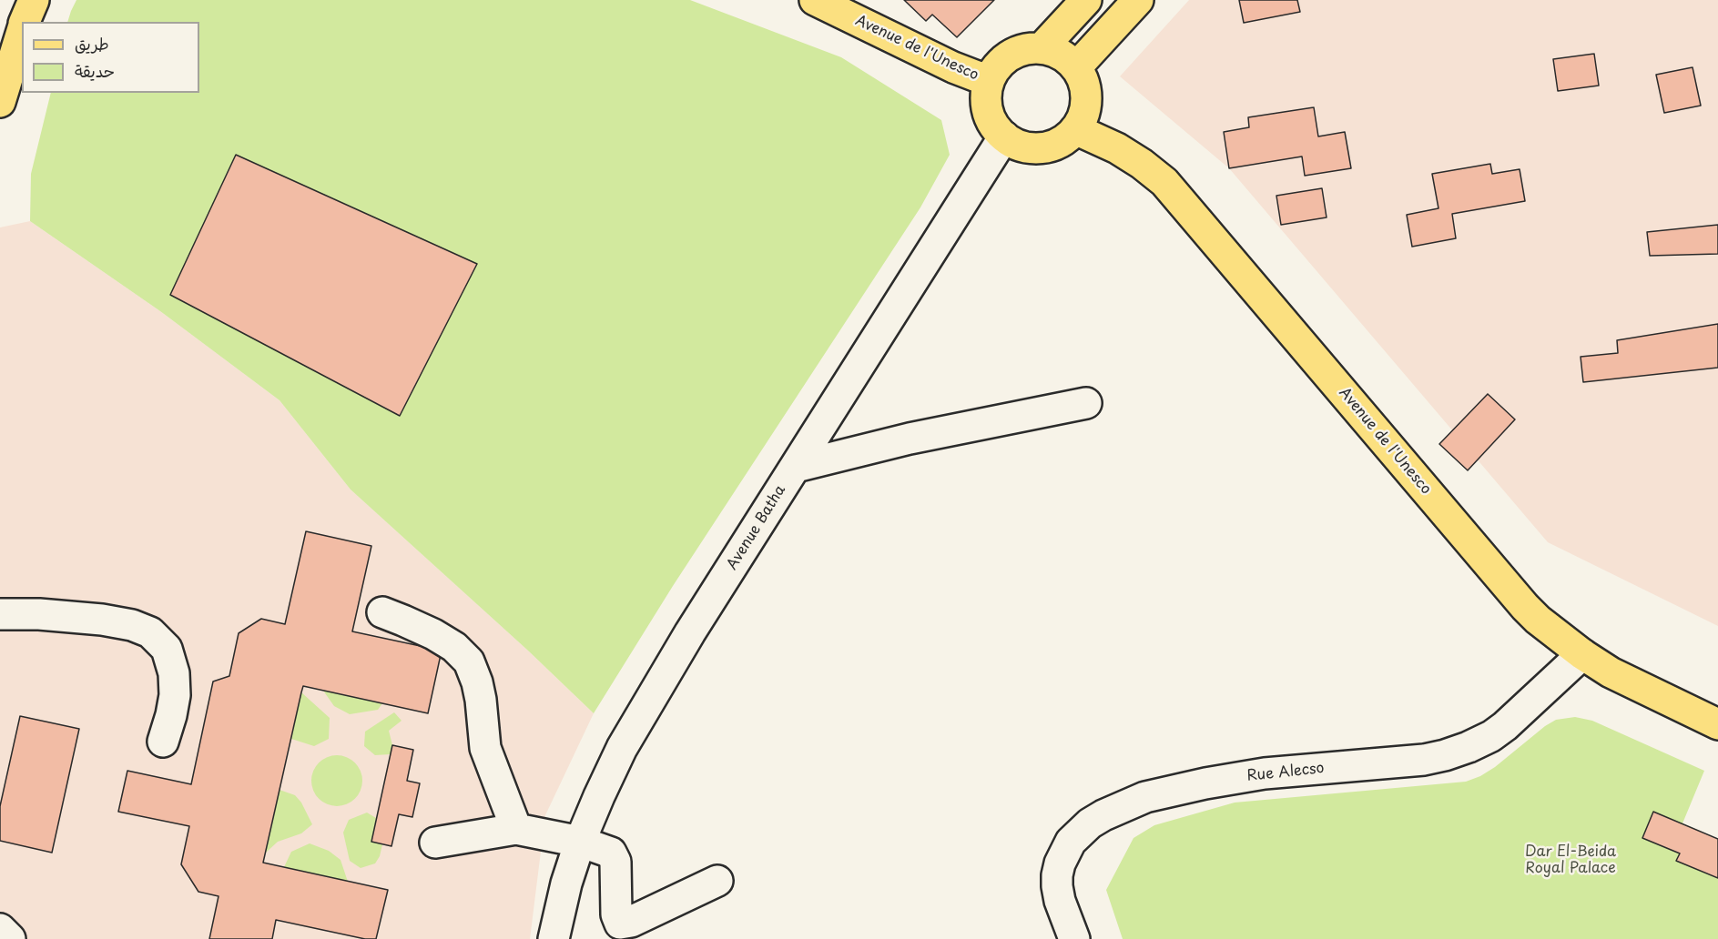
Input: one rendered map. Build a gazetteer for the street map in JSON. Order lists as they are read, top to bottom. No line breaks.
{"streets":{"main road":["Avenue de l'Unesco"],"street":["Avenue Batha","Rue Alecso"]},"crossings":[["Avenue de l'Unesco","Avenue Batha"],["Avenue de l'Unesco","Rue Alecso"]],"parks":["Dar El-Beida Royal Palace"],"legend":["طريق","حديقة"]}
